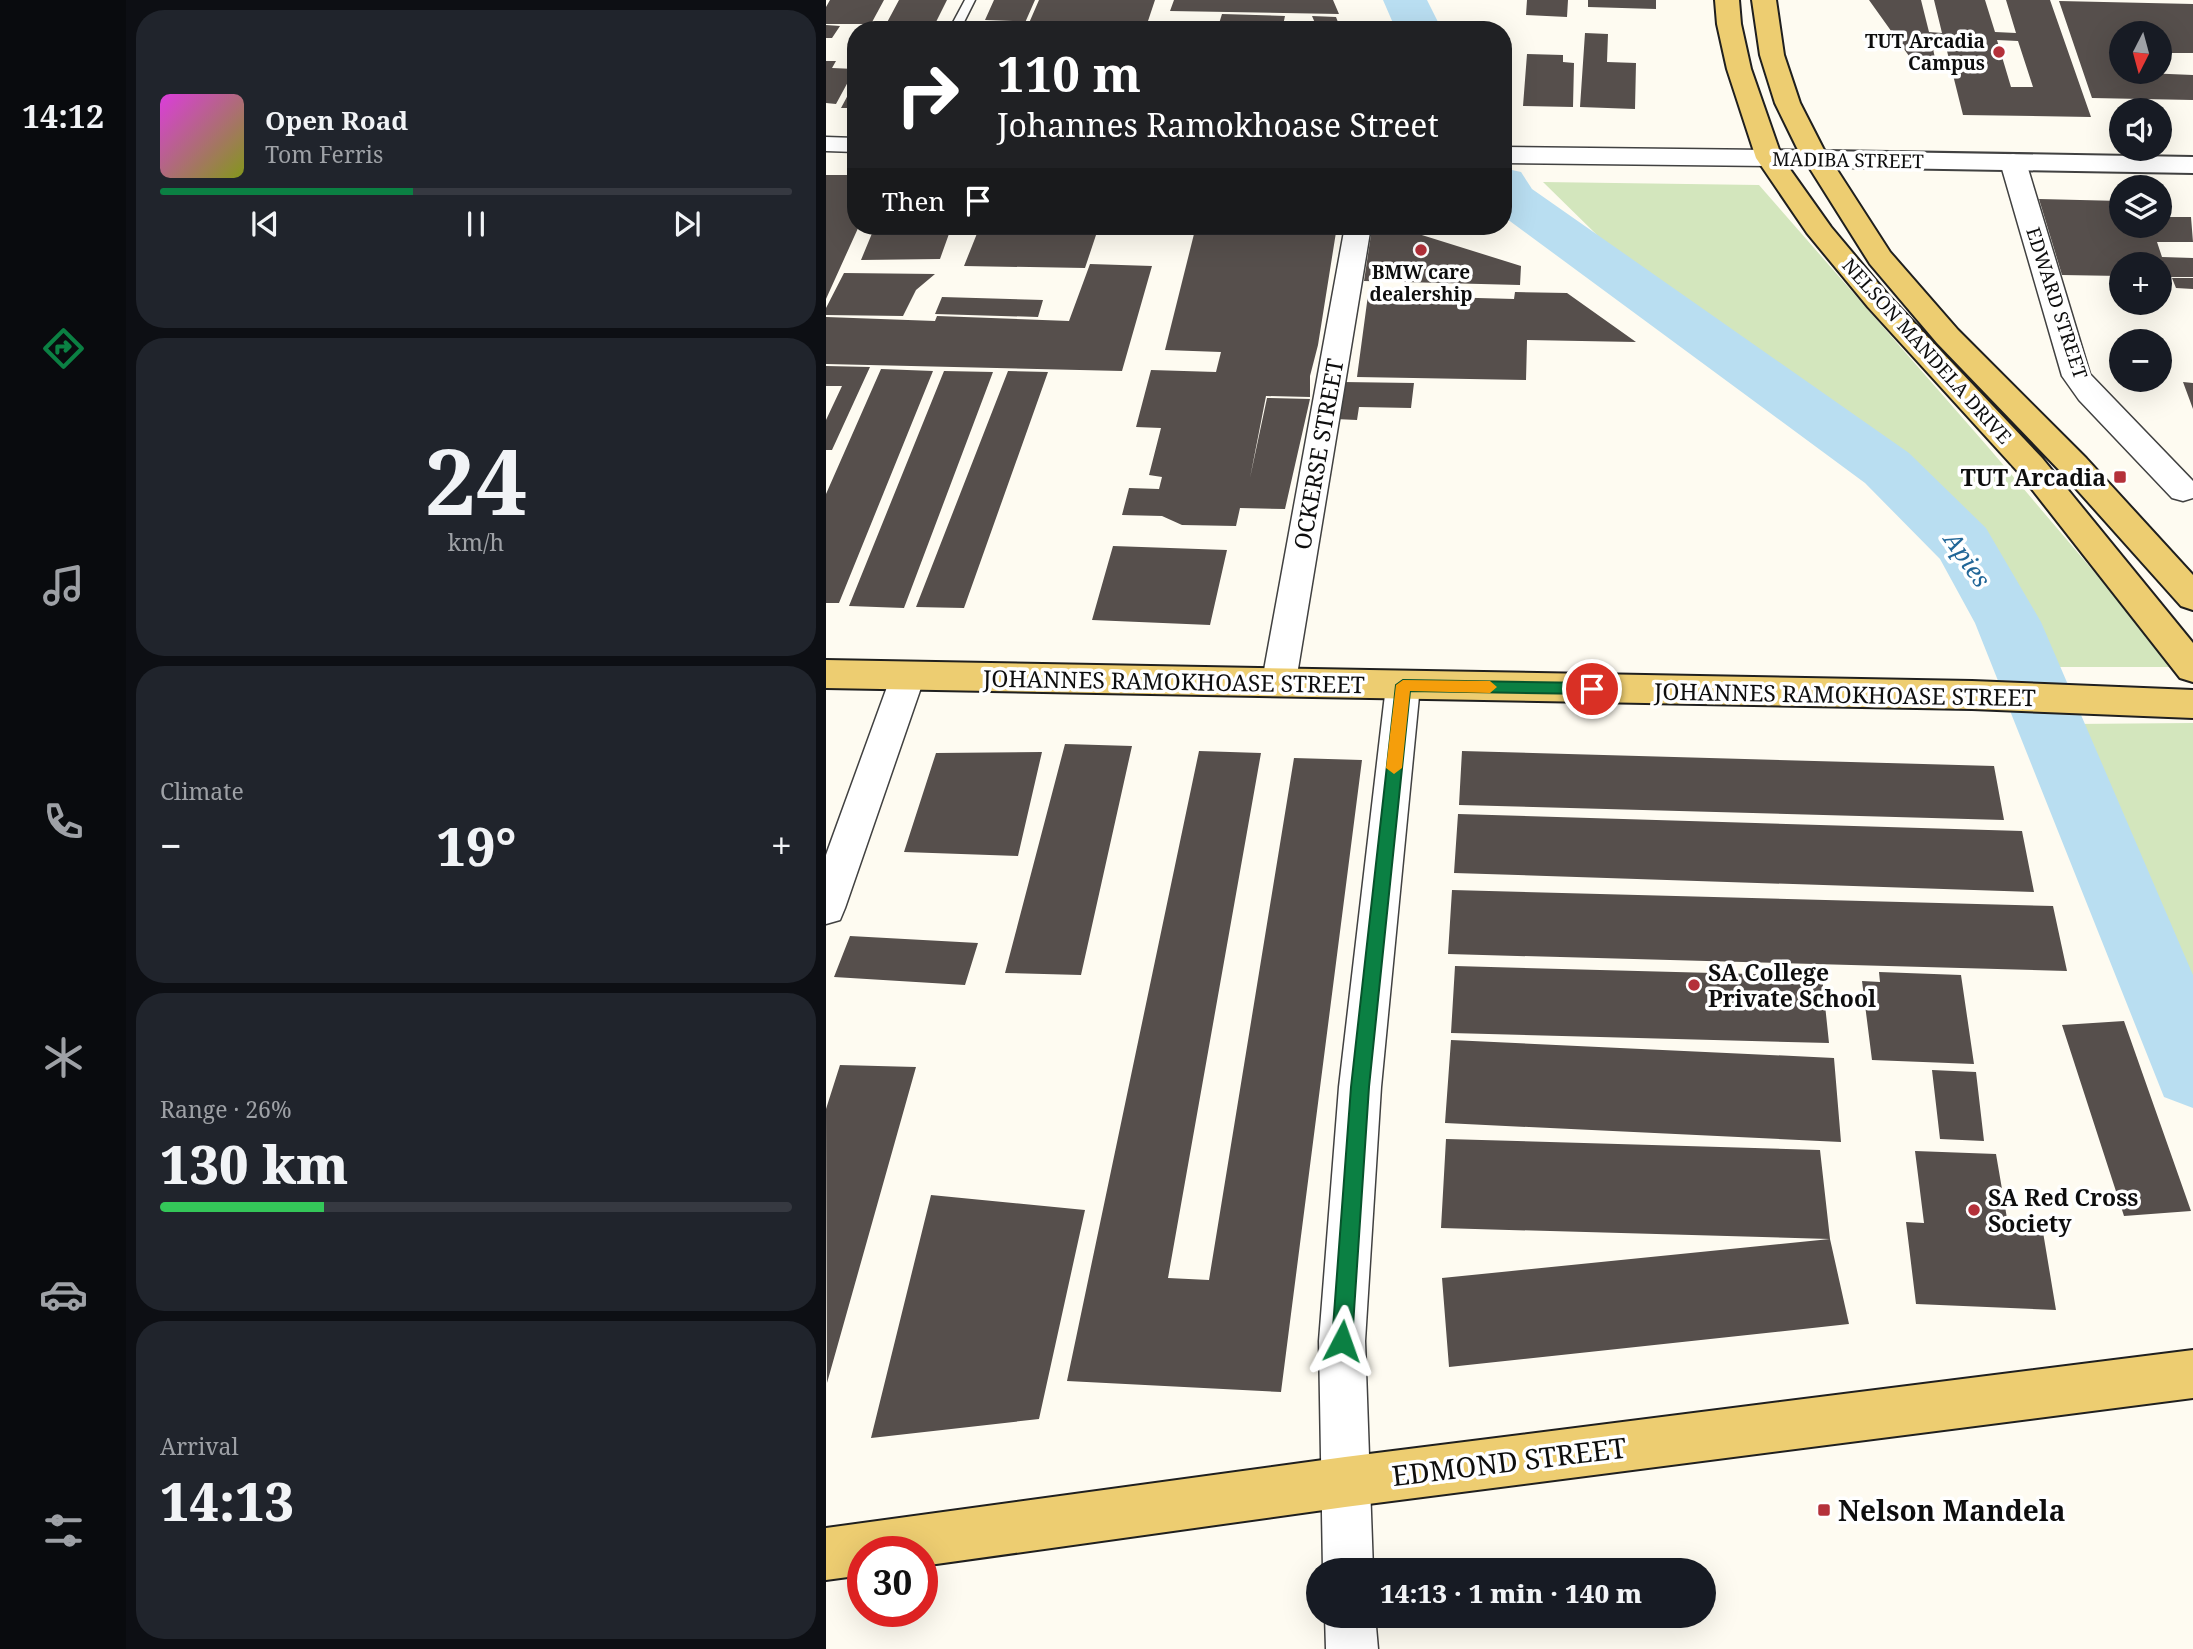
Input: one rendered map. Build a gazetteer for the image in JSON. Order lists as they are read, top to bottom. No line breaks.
{"streets":{"main road":["NELSON MANDELA DRIVE","JOHANNES RAMOKHOASE STREET","EDMOND STREET"],"street":["MADIBA STREET","EDWARD STREET","OCKERSE STREET"]},"crossings":[["MADIBA STREET","EDWARD STREET"],["MADIBA STREET","NELSON MANDELA DRIVE"],["OCKERSE STREET","JOHANNES RAMOKHOASE STREET"]],"water":["Apies"],"places":{"other":["TUT Arcadia Campus","BMW care dealership","SA College Private School","SA Red Cross Society"],"transit":["TUT Arcadia","Nelson Mandela"]},"north":"bottom","page":{"tabs":"14:12","map_buttons":["+","−"],"turn":["110 m","Johannes Ramokhoase Street"],"song":["Open Road","Tom Ferris"],"then":"Then","tile":[["24","km/h"],"Climate",["Range · 26%","130 km"],["Arrival","14:13"]],"heat":["−","19°","+"],"limit":"30","trip":"14:13 · 1 min · 140 m"}}
